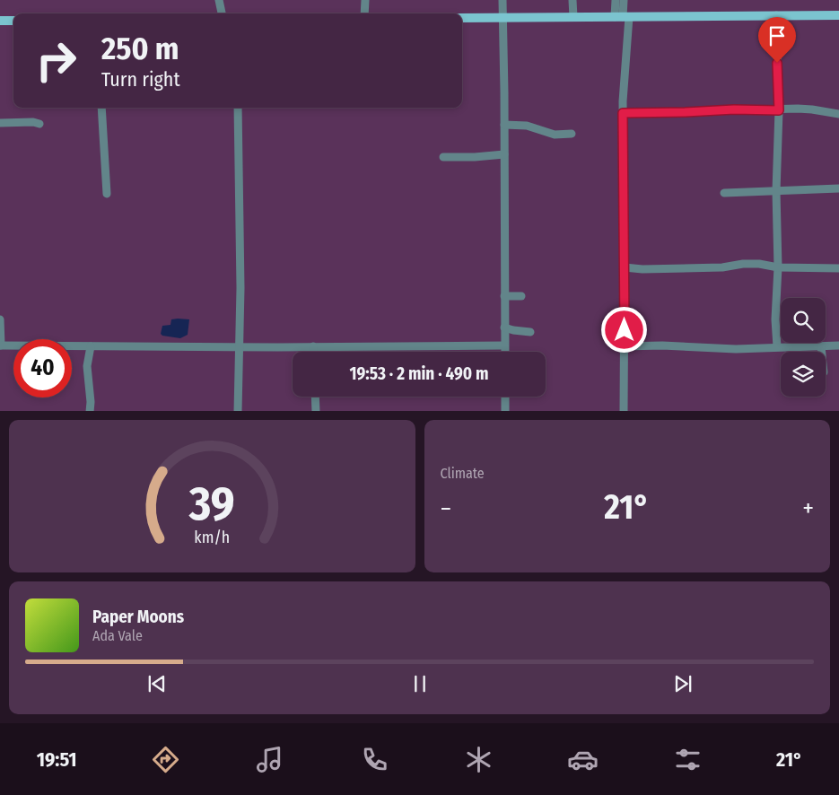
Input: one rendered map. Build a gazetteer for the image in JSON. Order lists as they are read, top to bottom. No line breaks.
{"page":{"turn":["250 m","Turn right"],"limit":"40","trip":"19:53 · 2 min · 490 m","tile":"Climate","heat":["−","21°","+"],"song":["Paper Moons","Ada Vale"],"tabs":["19:51","21°"],"gauge":["39","km/h"]}}
